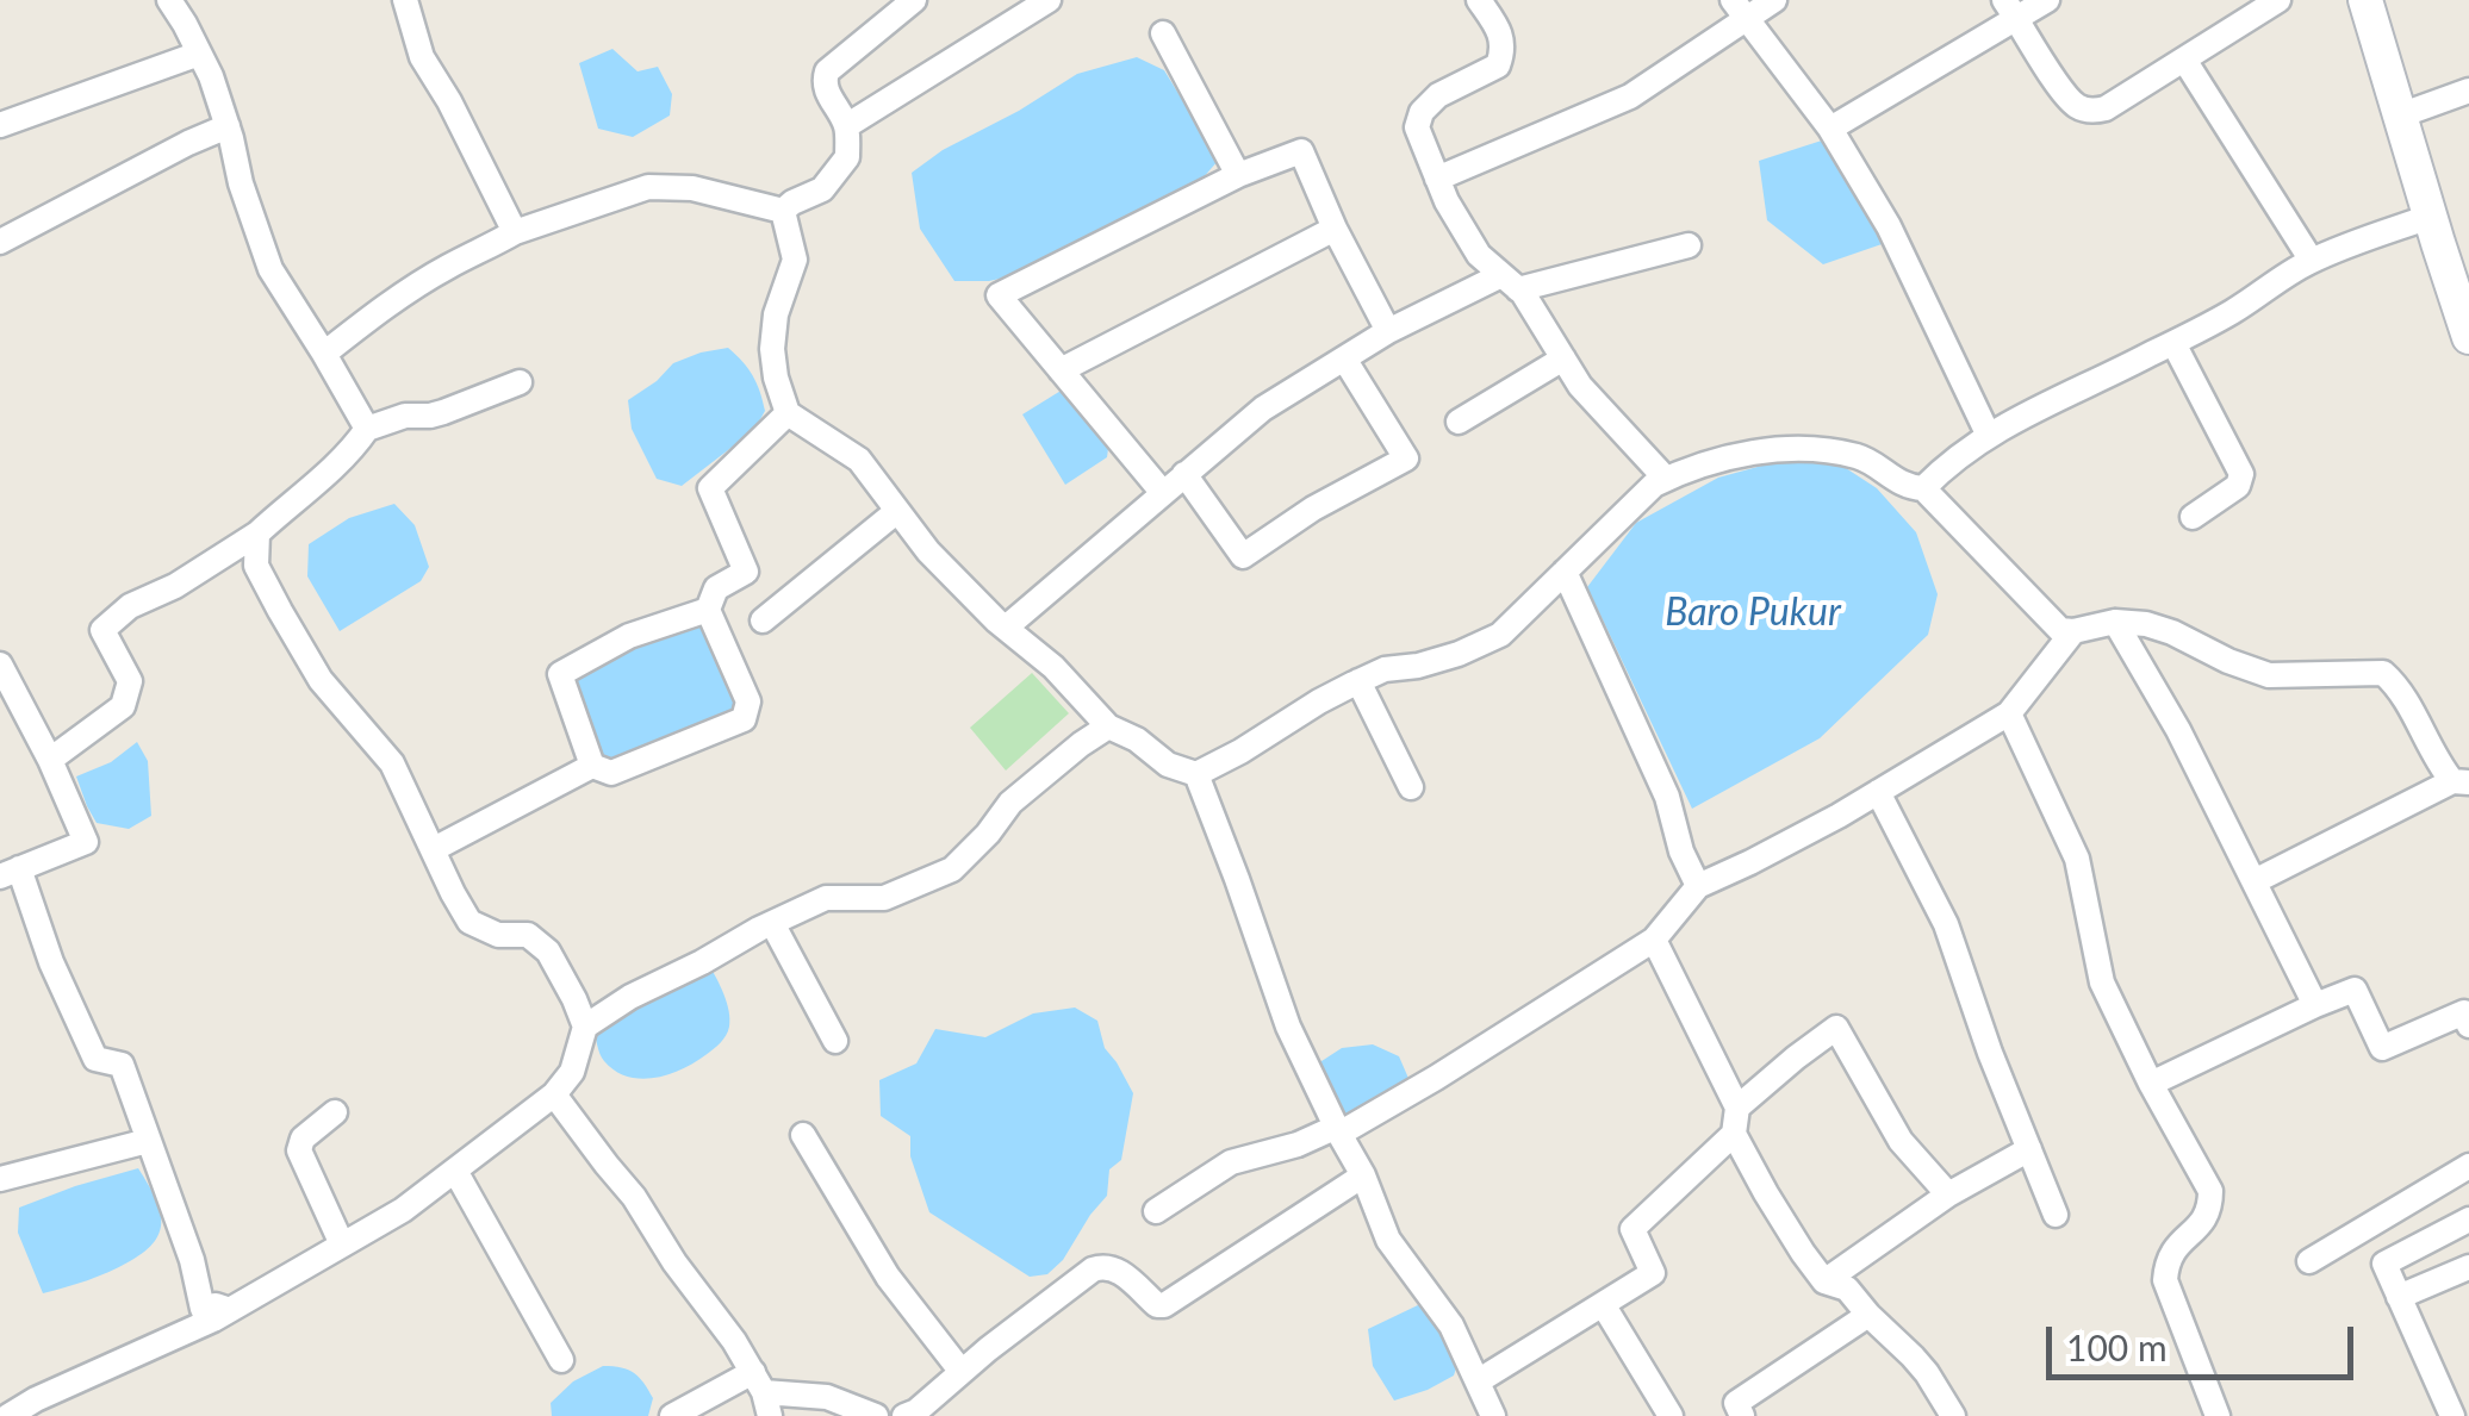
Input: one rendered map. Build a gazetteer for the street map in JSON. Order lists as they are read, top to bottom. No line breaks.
{"water":["Baro Pukur"],"scale_bar":"100 m"}
